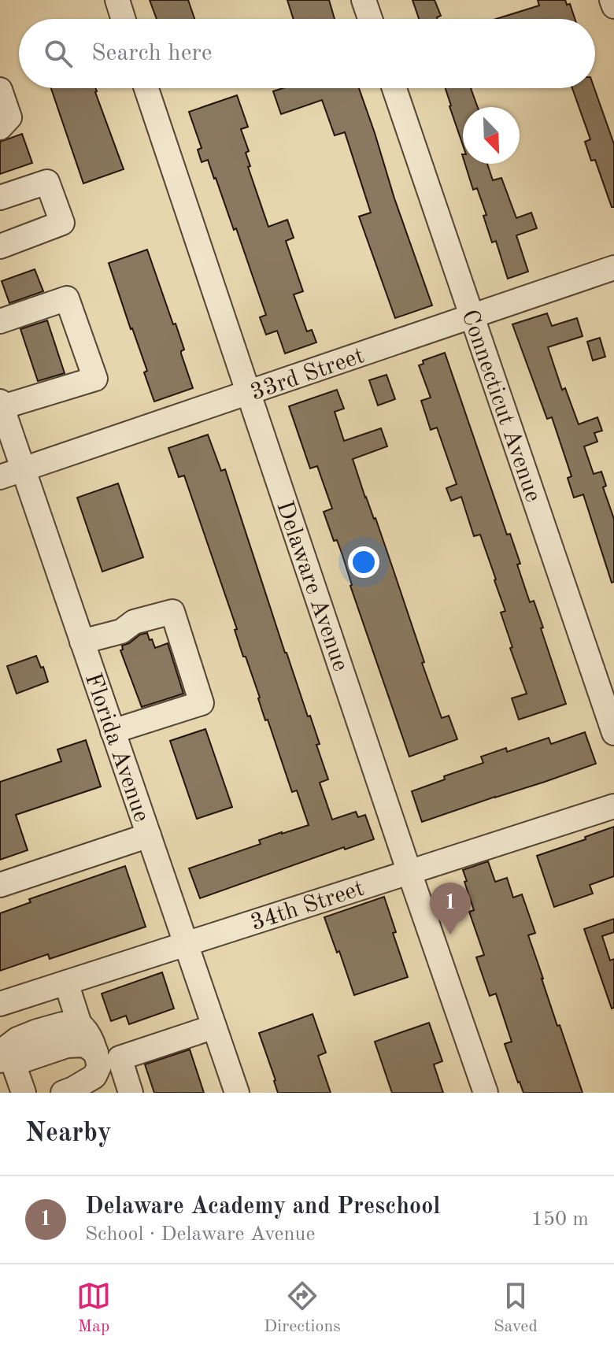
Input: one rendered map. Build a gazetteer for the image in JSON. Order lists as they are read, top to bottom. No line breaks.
{"streets":{"street":["33rd Street","Connecticut Avenue","Delaware Avenue","Florida Avenue","34th Street"]},"crossings":[["33rd Street","Connecticut Avenue"],["33rd Street","Delaware Avenue"],["33rd Street","Florida Avenue"],["Delaware Avenue","34th Street"],["Florida Avenue","34th Street"]],"north":"bottom right","page":{"search":"Search here","pins":"1","heading":"Nearby","list":[{"mark":"1","name":"Delaware Academy and Preschool","note":"School · Delaware Avenue","value":"150 m"}],"nav":["Map","Directions","Saved"]}}
